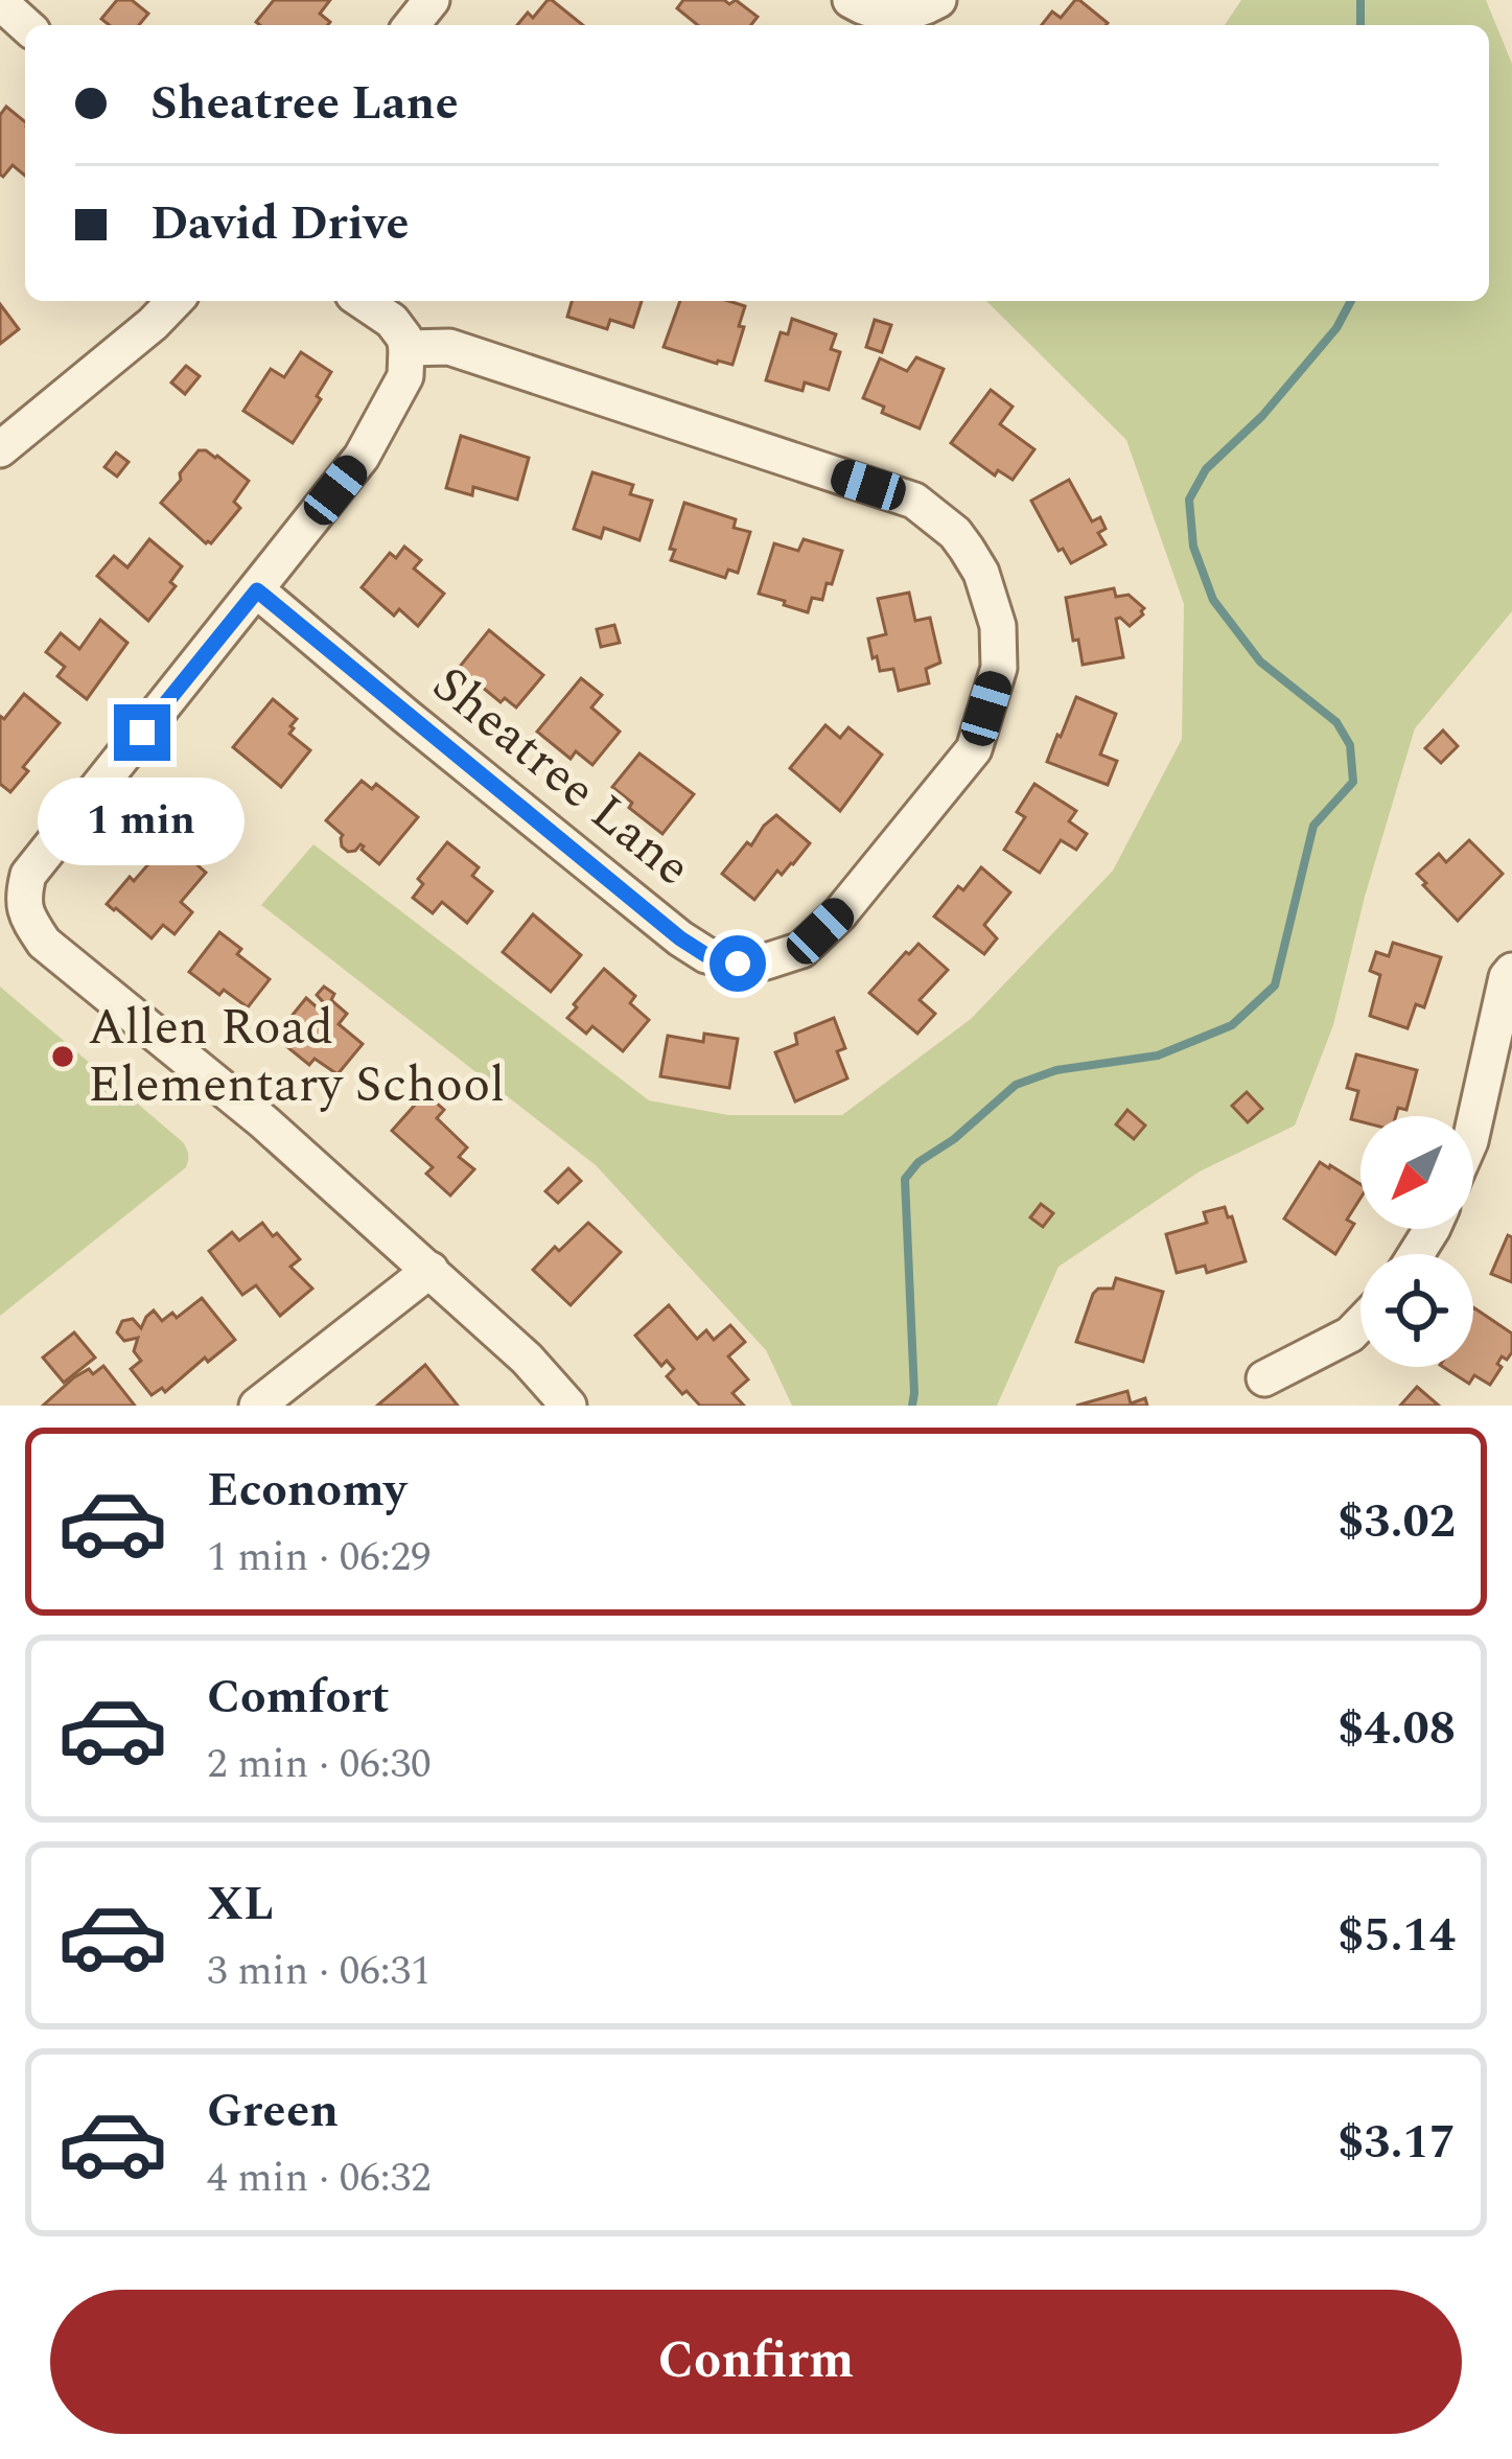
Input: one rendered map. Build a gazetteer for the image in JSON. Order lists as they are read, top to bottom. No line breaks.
{"streets":{"street":["Sheatree Lane"]},"places":["Allen Road Elementary School"],"north":"bottom left","page":{"banner":["Sheatree Lane","David Drive"],"bubble":"1 min","list":[{"name":"Economy","note":"1 min · 06:29","value":"$3.02"},{"name":"Comfort","note":"2 min · 06:30","value":"$4.08"},{"name":"XL","note":"3 min · 06:31","value":"$5.14"},{"name":"Green","note":"4 min · 06:32","value":"$3.17"}],"buttons":"Confirm"}}
